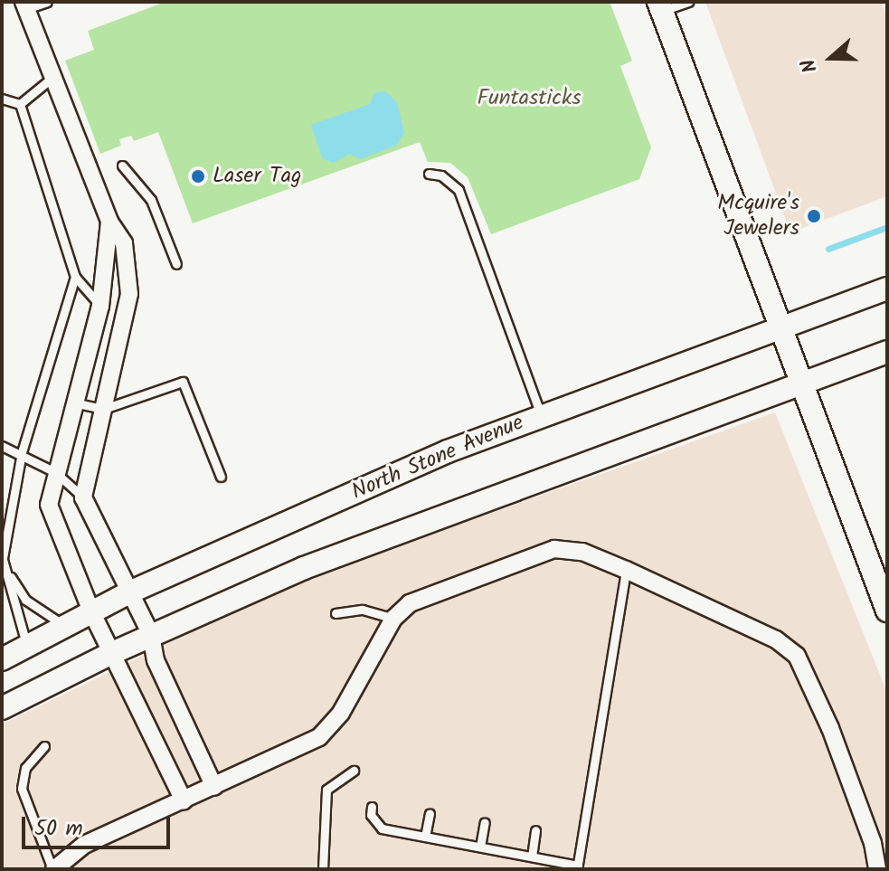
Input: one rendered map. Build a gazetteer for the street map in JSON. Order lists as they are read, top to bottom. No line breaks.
{"streets":{"main road":["North Stone Avenue"]},"parks":["Funtasticks"],"places":["Laser Tag","Mcquire's Jewelers"],"scale_bar":"50 m","north":"left"}
